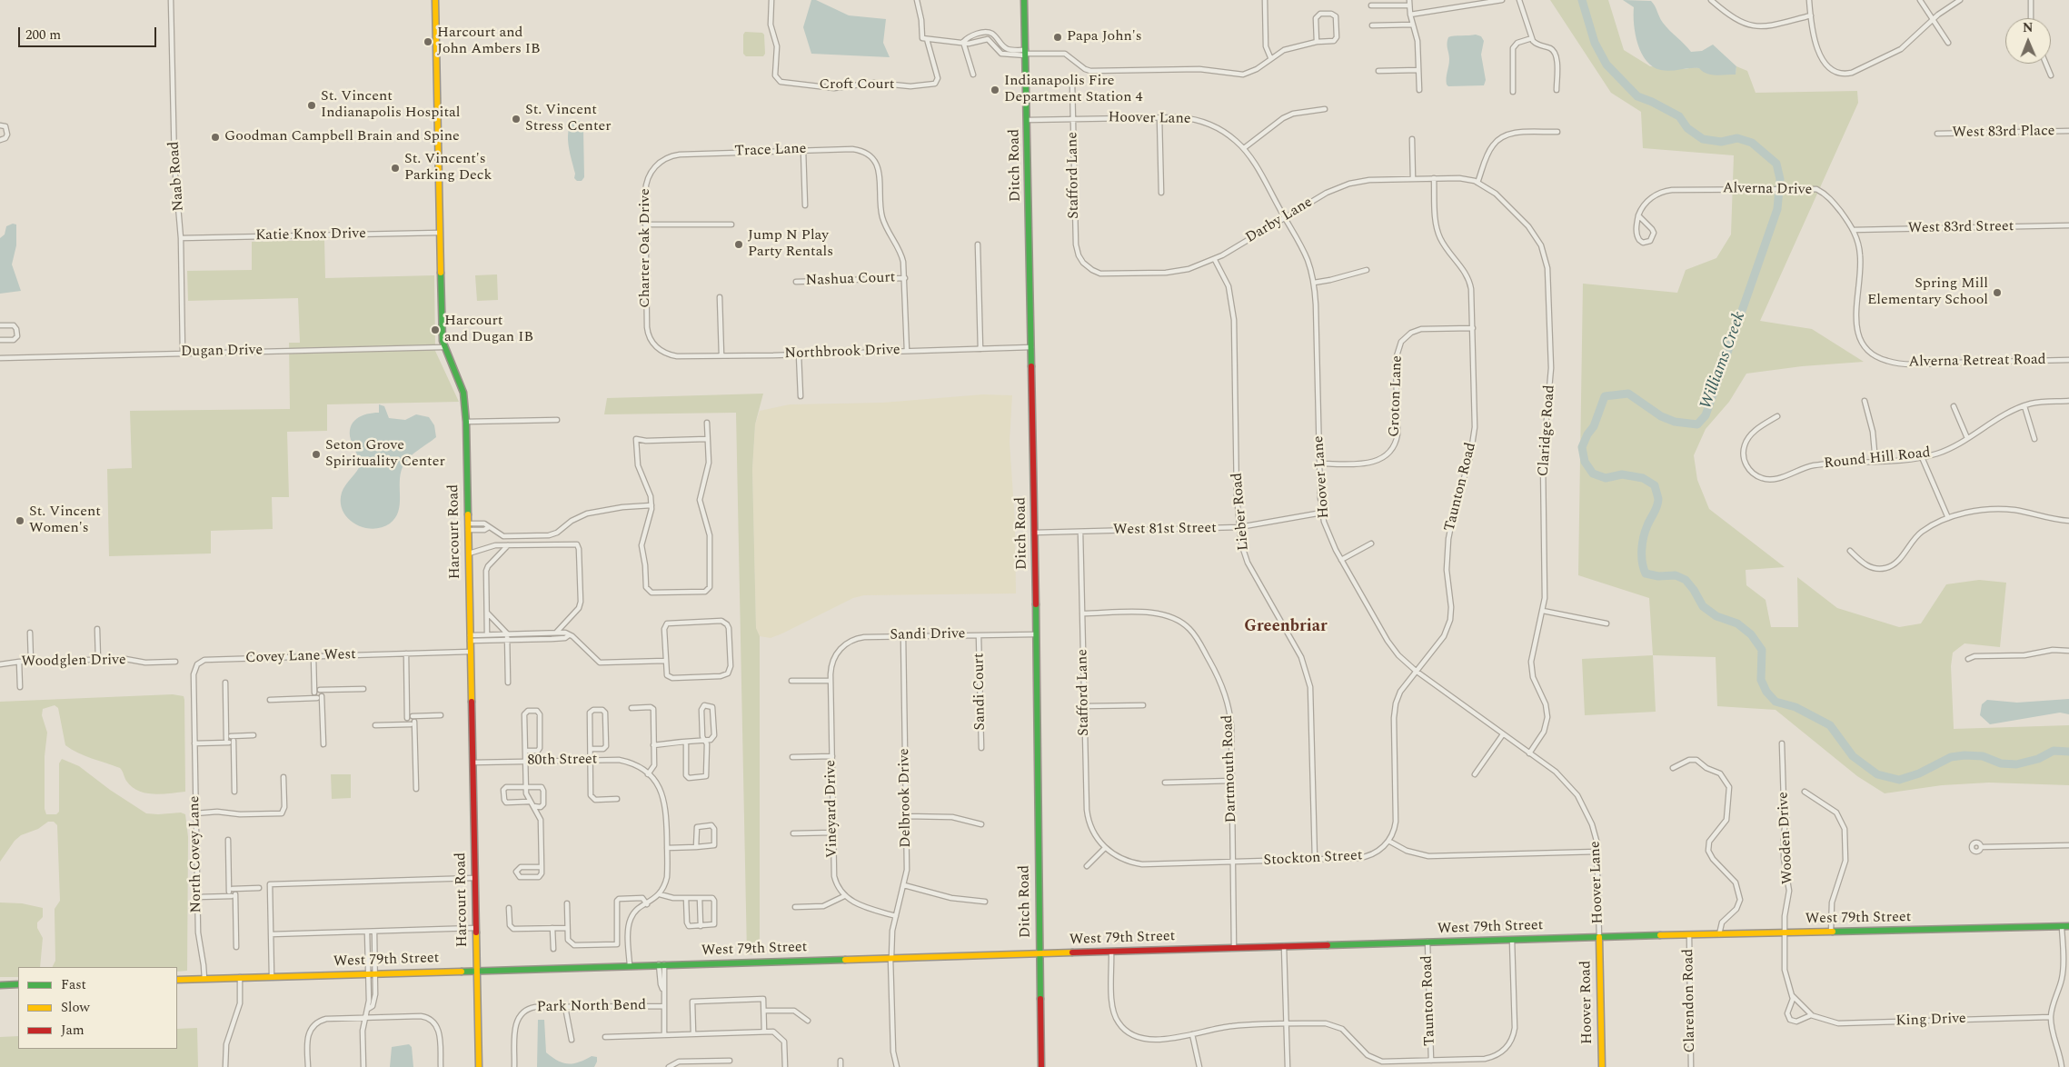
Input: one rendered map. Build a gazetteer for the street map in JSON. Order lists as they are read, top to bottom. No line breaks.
{"streets":{"main road":["Ditch Road","Harcourt Road","West 79th Street","Hoover Road"],"street":["Croft Court","Hoover Lane","West 83rd Place","Trace Lane","Stafford Lane","Naab Road","Alverna Drive","Darby Lane","West 83rd Street","Katie Knox Drive","Charter Oak Drive","Nashua Court","Dugan Drive","Northbrook Drive","Alverna Retreat Road","Groton Lane","Claridge Road","Round Hill Road","Taunton Road","Lieber Road","West 81st Street","Sandi Drive","Covey Lane West","Woodglen Drive","Sandi Court","80th Street","Dartmouth Road","Delbrook Drive","Vineyard Drive","Wooden Drive","North Covey Lane","Stockton Street","Clarendon Road","Park North Bend","King Drive"]},"crossings":[["Hoover Lane","Ditch Road"],["Hoover Lane","Stafford Lane"],["Hoover Lane","Darby Lane"],["Hoover Lane","Groton Lane"],["Hoover Lane","Claridge Road"],["Hoover Lane","Taunton Road"],["Hoover Lane","West 81st Street"],["Hoover Lane","West 79th Street"],["Hoover Lane","Hoover Road"],["Trace Lane","Charter Oak Drive"],["Trace Lane","Nashua Court"],["Ditch Road","Northbrook Drive"],["Ditch Road","West 81st Street"],["Ditch Road","Sandi Drive"],["Ditch Road","West 79th Street"],["Stafford Lane","Darby Lane"],["Stafford Lane","West 81st Street"],["Stafford Lane","Dartmouth Road"],["Stafford Lane","Stockton Street"],["Naab Road","Katie Knox Drive"],["Naab Road","Dugan Drive"],["Alverna Drive","West 83rd Street"],["Alverna Drive","Alverna Retreat Road"],["Darby Lane","Claridge Road"],["Darby Lane","Taunton Road"],["Darby Lane","Lieber Road"],["Katie Knox Drive","Harcourt Road"],["Charter Oak Drive","Northbrook Drive"],["Dugan Drive","Harcourt Road"],["Groton Lane","Taunton Road"],["Taunton Road","Stockton Street"],["Taunton Road","West 79th Street"],["Lieber Road","West 81st Street"],["Lieber Road","Stockton Street"],["Harcourt Road","Covey Lane West"],["Harcourt Road","80th Street"],["Harcourt Road","West 79th Street"],["Sandi Drive","Sandi Court"],["Sandi Drive","Delbrook Drive"],["Sandi Drive","Vineyard Drive"],["Covey Lane West","North Covey Lane"],["Dartmouth Road","Stockton Street"],["Dartmouth Road","West 79th Street"],["Delbrook Drive","West 79th Street"],["Wooden Drive","West 79th Street"],["Wooden Drive","King Drive"],["North Covey Lane","West 79th Street"],["West 79th Street","Clarendon Road"],["West 79th Street","Hoover Road"],["West 79th Street","King Drive"]],"districts":["Greenbriar"],"water":["Williams Creek"],"places":["Papa John's","Harcourt and John Ambers IB","Indianapolis Fire Department Station 4","St. Vincent Indianapolis Hospital","St. Vincent Stress Center","Goodman Campbell Brain and Spine","St. Vincent's Parking Deck","Jump N Play Party Rentals","Spring Mill Elementary School","Harcourt and Dugan IB","Seton Grove Spirituality Center","St. Vincent Women's"],"legend":["Fast","Slow","Jam"],"scale_bar":"200 m","north":"top"}
